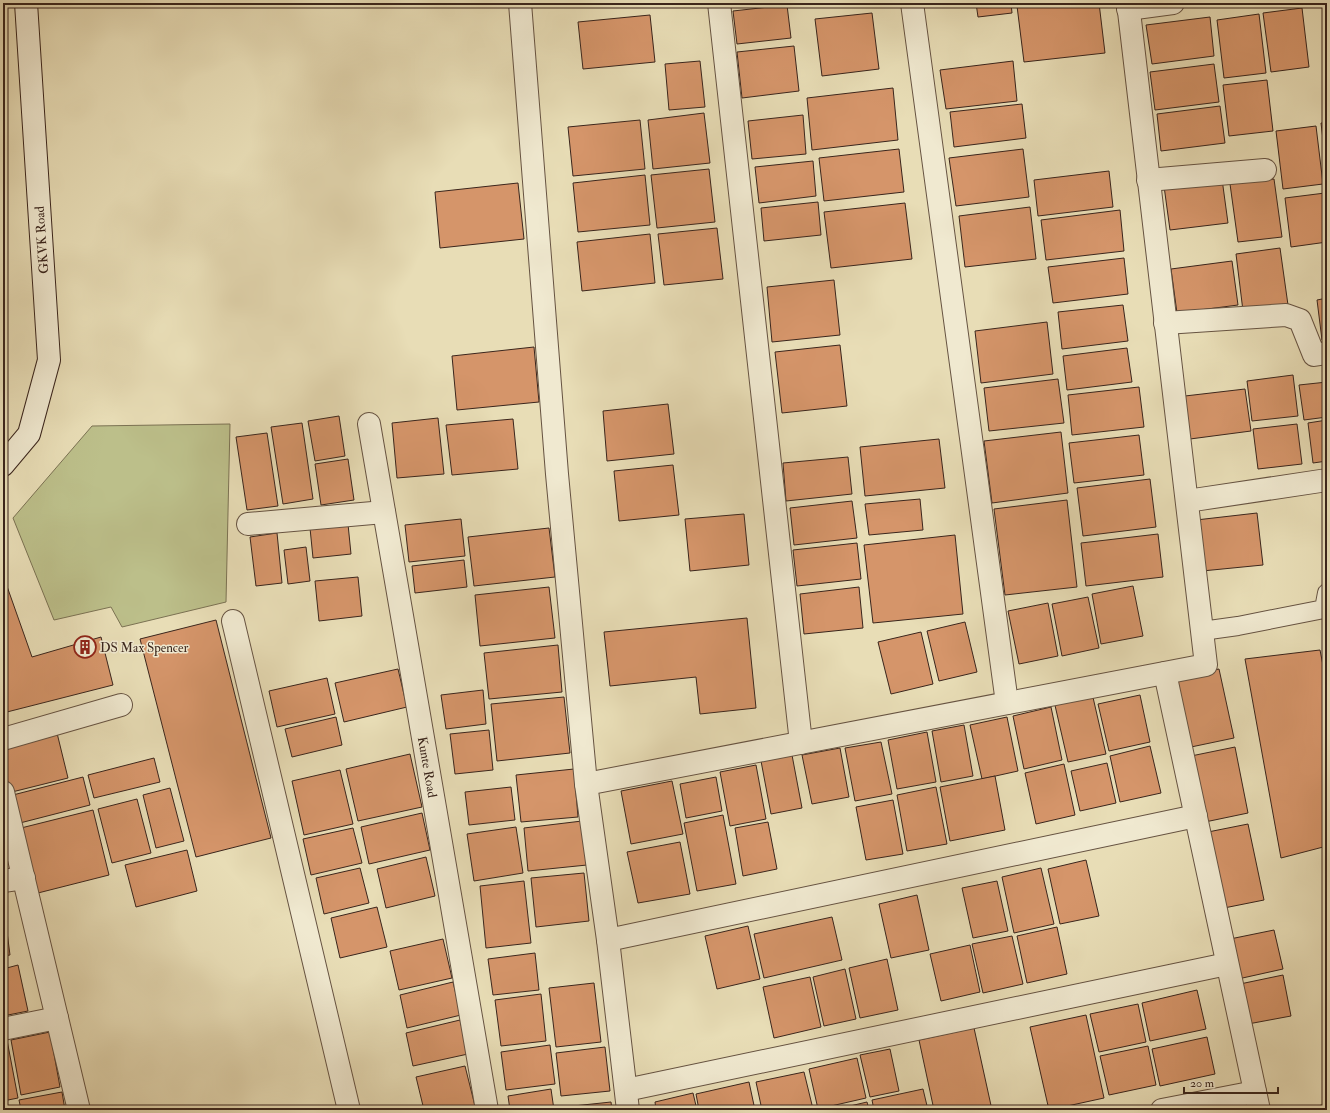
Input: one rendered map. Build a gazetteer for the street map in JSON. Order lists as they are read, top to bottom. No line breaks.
{"streets":{"street":["GKVK Road","Kunte Road"]},"places":{"building":["DS Max Spencer"]},"scale_bar":"20 m"}
